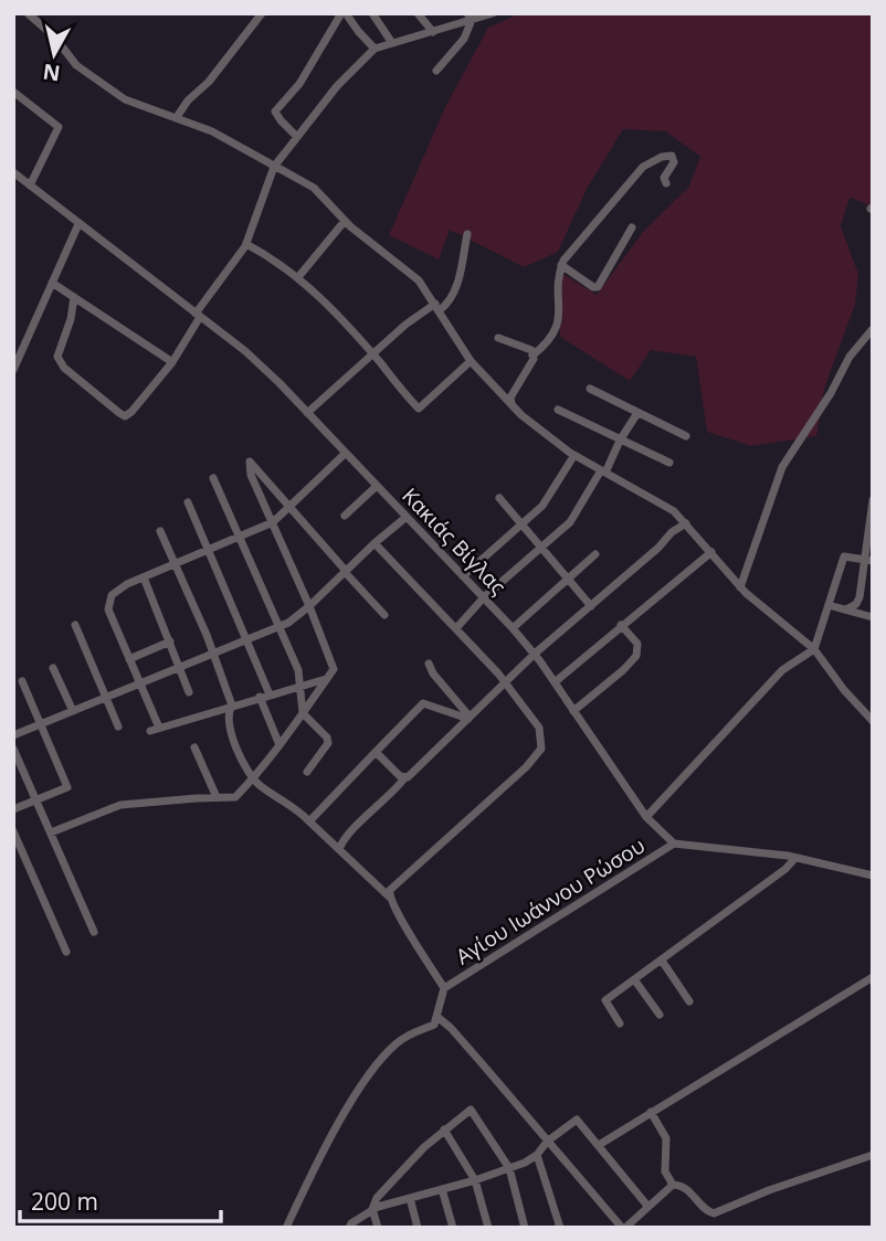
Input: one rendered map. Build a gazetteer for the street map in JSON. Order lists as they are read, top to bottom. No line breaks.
{"streets":{"street":["Κακιάς Βίγλας","Αγίου Ιωάννου Ρώσου"]},"crossings":[["Κακιάς Βίγλας","Αγίου Ιωάννου Ρώσου"]],"scale_bar":"200 m","north":"bottom"}
